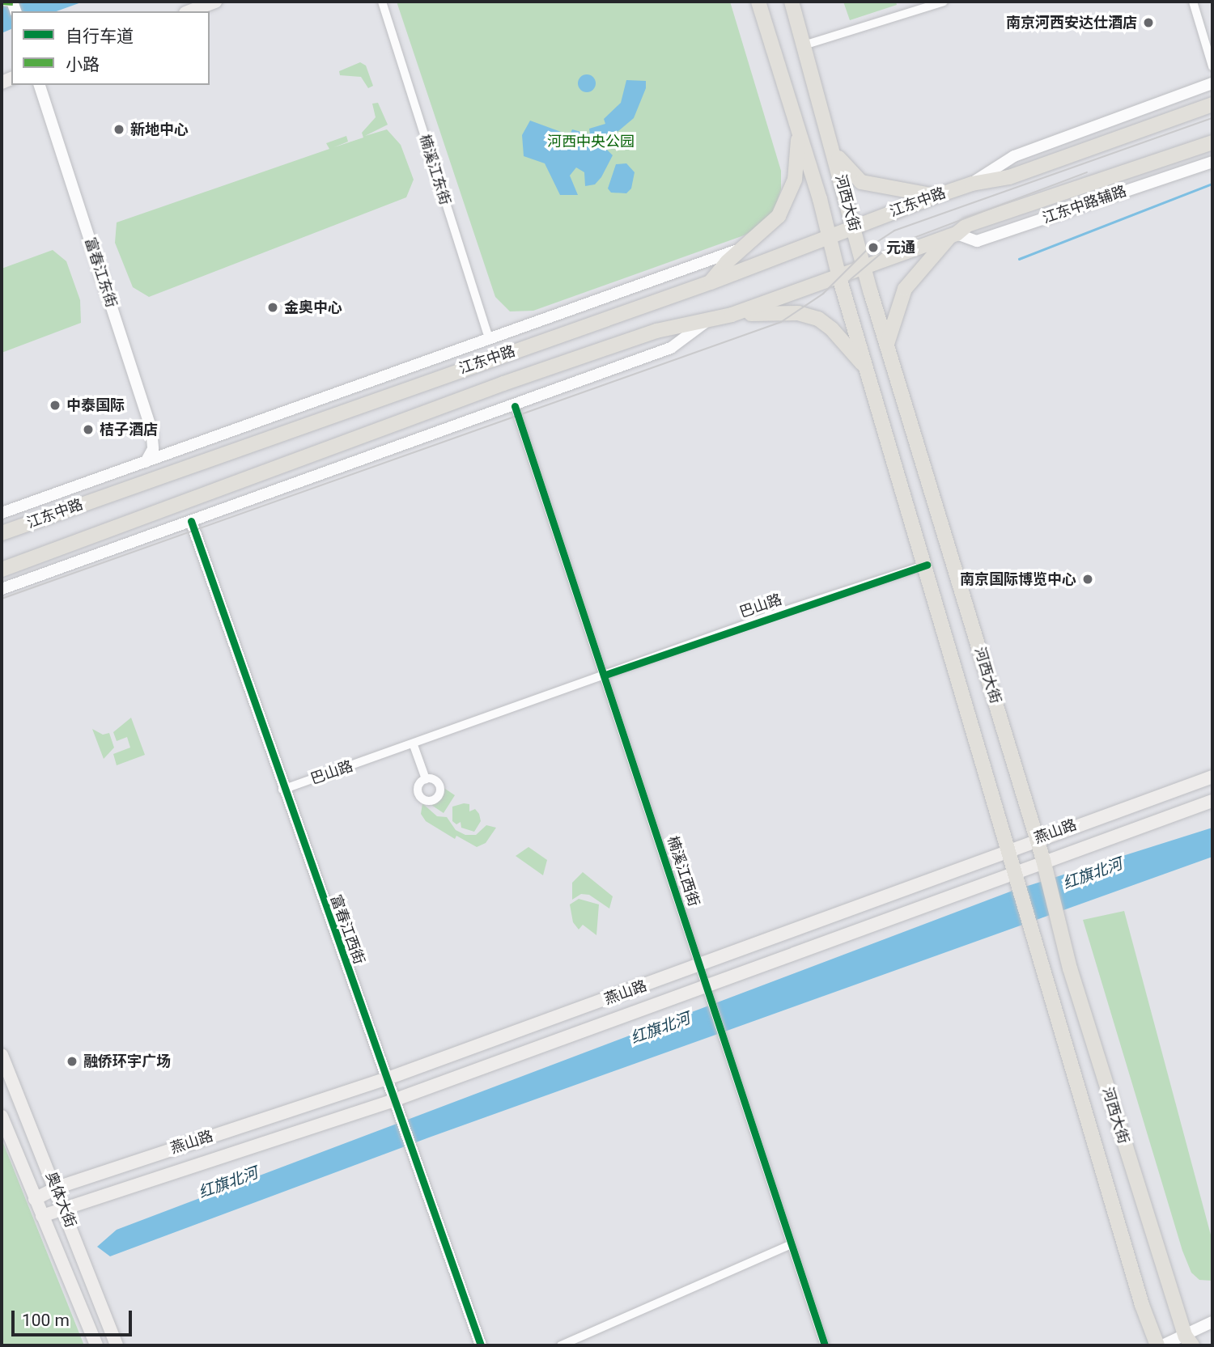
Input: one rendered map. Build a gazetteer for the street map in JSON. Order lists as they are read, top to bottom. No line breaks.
{"streets":{"main road":["江东中路","河西大街","燕山路","奥体大街"],"street":["楠溪江东街","江东中路辅路","富春江东街","巴山路","楠溪江西街","富春江西街"]},"crossings":[["楠溪江东街","江东中路"],["江东中路","河西大街"],["江东中路","江东中路辅路"],["江东中路","富春江东街"],["江东中路","楠溪江西街"],["江东中路","富春江西街"],["河西大街","巴山路"],["河西大街","燕山路"],["巴山路","楠溪江西街"],["巴山路","富春江西街"],["燕山路","楠溪江西街"],["燕山路","富春江西街"],["燕山路","奥体大街"]],"water":["红旗北河"],"parks":["河西中央公园"],"places":["南京河西安达仕酒店","新地中心","元通","金奥中心","中泰国际","桔子酒店","南京国际博览中心","融侨环宇广场"],"legend":["自行车道","小路"],"scale_bar":"100 m"}
